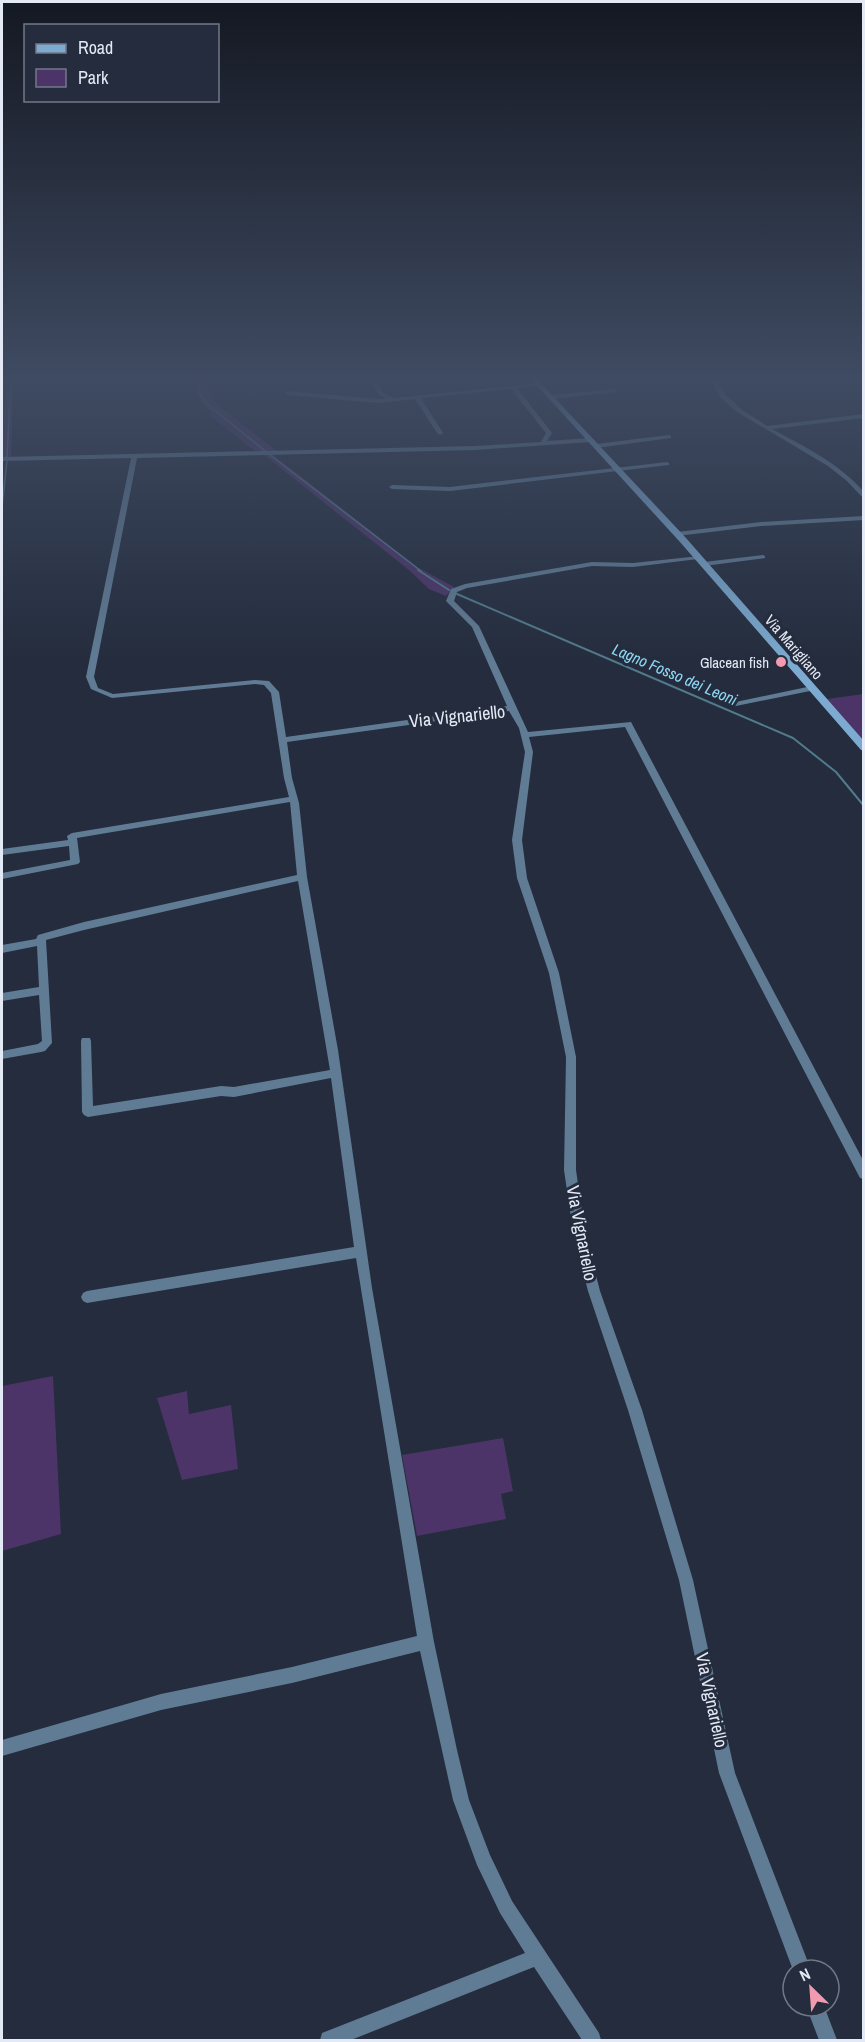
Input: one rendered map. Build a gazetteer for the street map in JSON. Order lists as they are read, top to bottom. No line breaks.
{"streets":{"street":["Via Marigliano","Via Vignariello"]},"water":["Lagno Fosso dei Leoni"],"places":["Glacean fish"],"legend":["Road","Park"],"north":"top left"}
